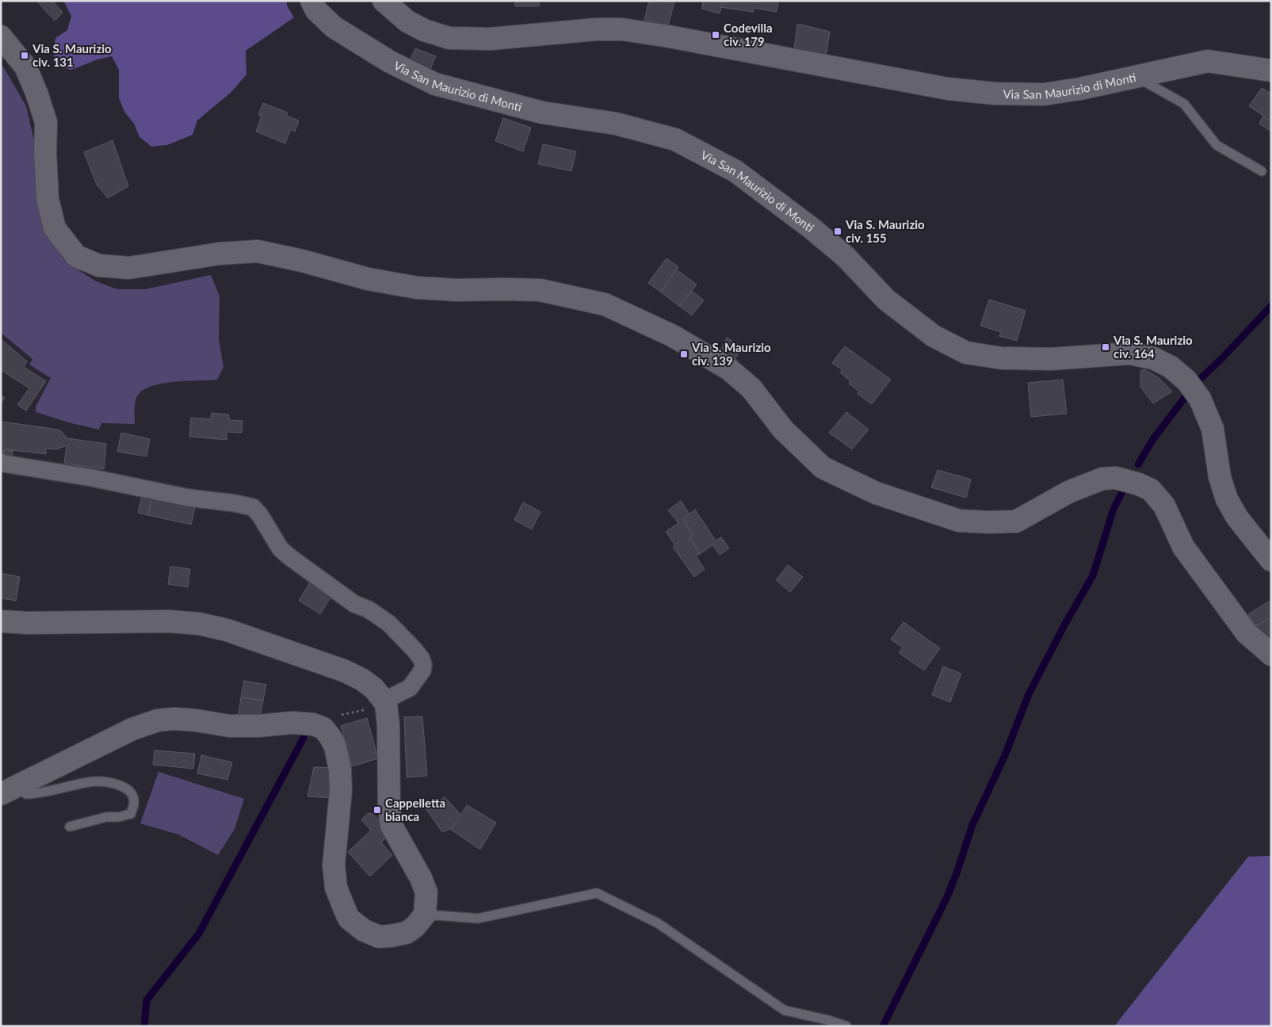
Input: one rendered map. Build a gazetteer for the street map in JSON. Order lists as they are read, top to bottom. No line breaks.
{"streets":{"street":["Via San Maurizio di Monti"]},"places":{"transit":["Codevilla civ. 179","Via S. Maurizio civ. 131","Via S. Maurizio civ. 155","Via S. Maurizio civ. 164","Via S. Maurizio civ. 139","Cappelletta bianca"]}}
